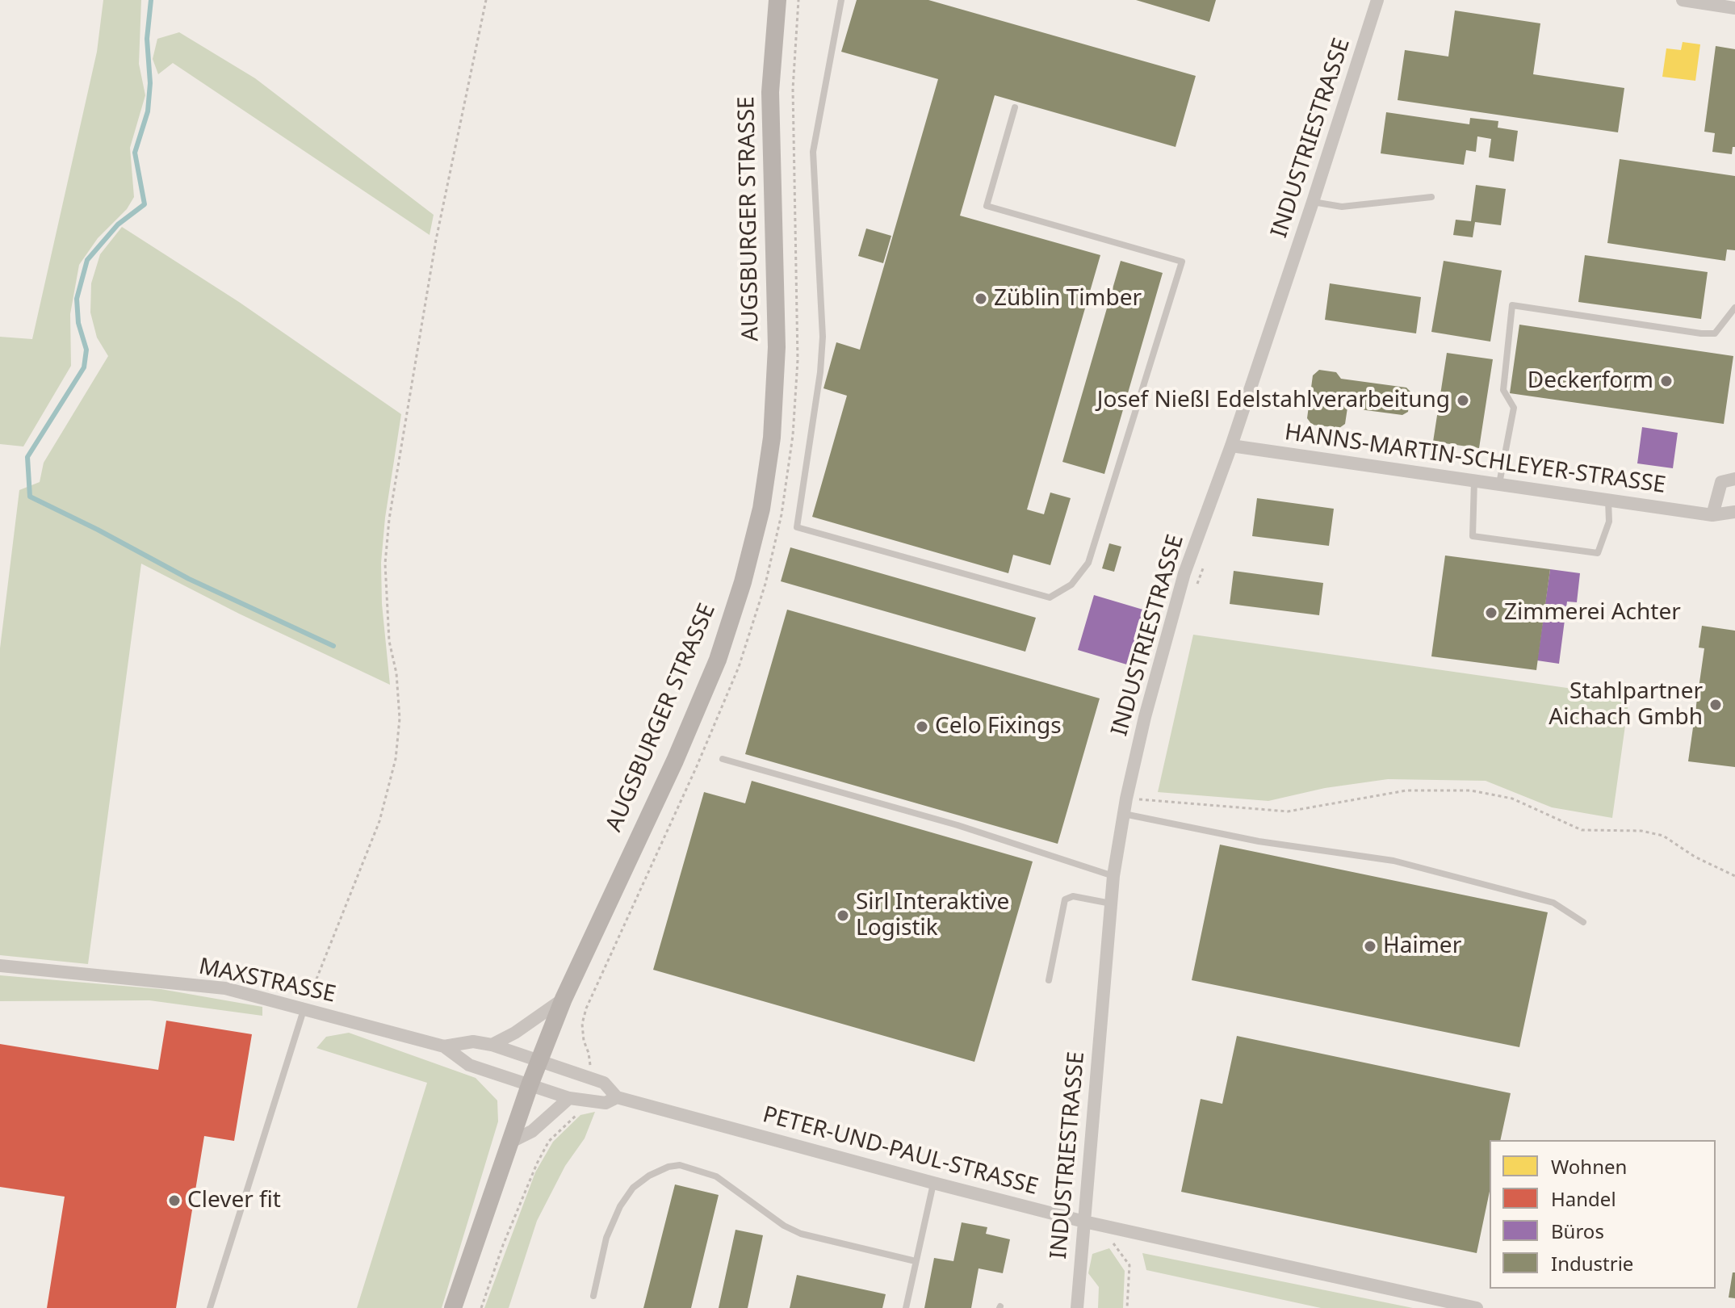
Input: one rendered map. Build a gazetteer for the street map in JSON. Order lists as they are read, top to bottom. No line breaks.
{"streets":{"main road":["AUGSBURGER STRASSE"],"street":["INDUSTRIESTRASSE","HANNS-MARTIN-SCHLEYER-STRASSE","MAXSTRASSE","PETER-UND-PAUL-STRASSE"]},"crossings":[["INDUSTRIESTRASSE","HANNS-MARTIN-SCHLEYER-STRASSE"],["INDUSTRIESTRASSE","PETER-UND-PAUL-STRASSE"],["AUGSBURGER STRASSE","MAXSTRASSE"],["AUGSBURGER STRASSE","PETER-UND-PAUL-STRASSE"],["MAXSTRASSE","PETER-UND-PAUL-STRASSE"]],"places":["Züblin Timber","Deckerform","Josef Nießl Edelstahlverarbeitung","Zimmerei Achter","Stahlpartner Aichach Gmbh","Celo Fixings","Sirl Interaktive Logistik","Haimer","Clever fit"],"legend":["Wohnen","Handel","Büros","Industrie"]}
